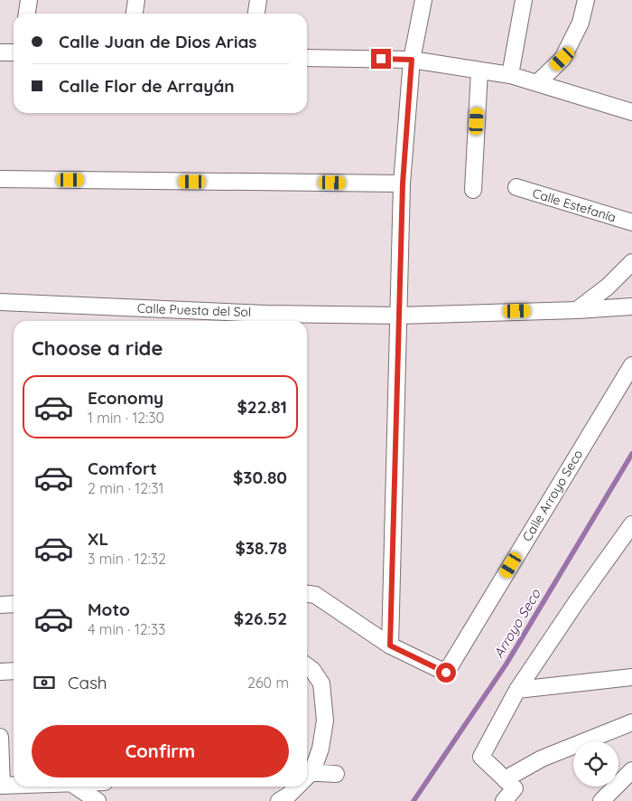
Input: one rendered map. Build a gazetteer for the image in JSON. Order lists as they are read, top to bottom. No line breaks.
{"streets":{"street":["Calle Estefanía","Calle Puesta del Sol","Calle Arroyo Seco"]},"water":["Arroyo Seco"],"page":{"banner":["Calle Juan de Dios Arias","Calle Flor de Arrayán"],"heading":"Choose a ride","list":[{"name":"Economy","note":"1 min · 12:30","value":"$22.81"},{"name":"Comfort","note":"2 min · 12:31","value":"$30.80"},{"name":"XL","note":"3 min · 12:32","value":"$38.78"},{"name":"Moto","note":"4 min · 12:33","value":"$26.52"}],"pay":["Cash","260 m"],"buttons":"Confirm"}}
